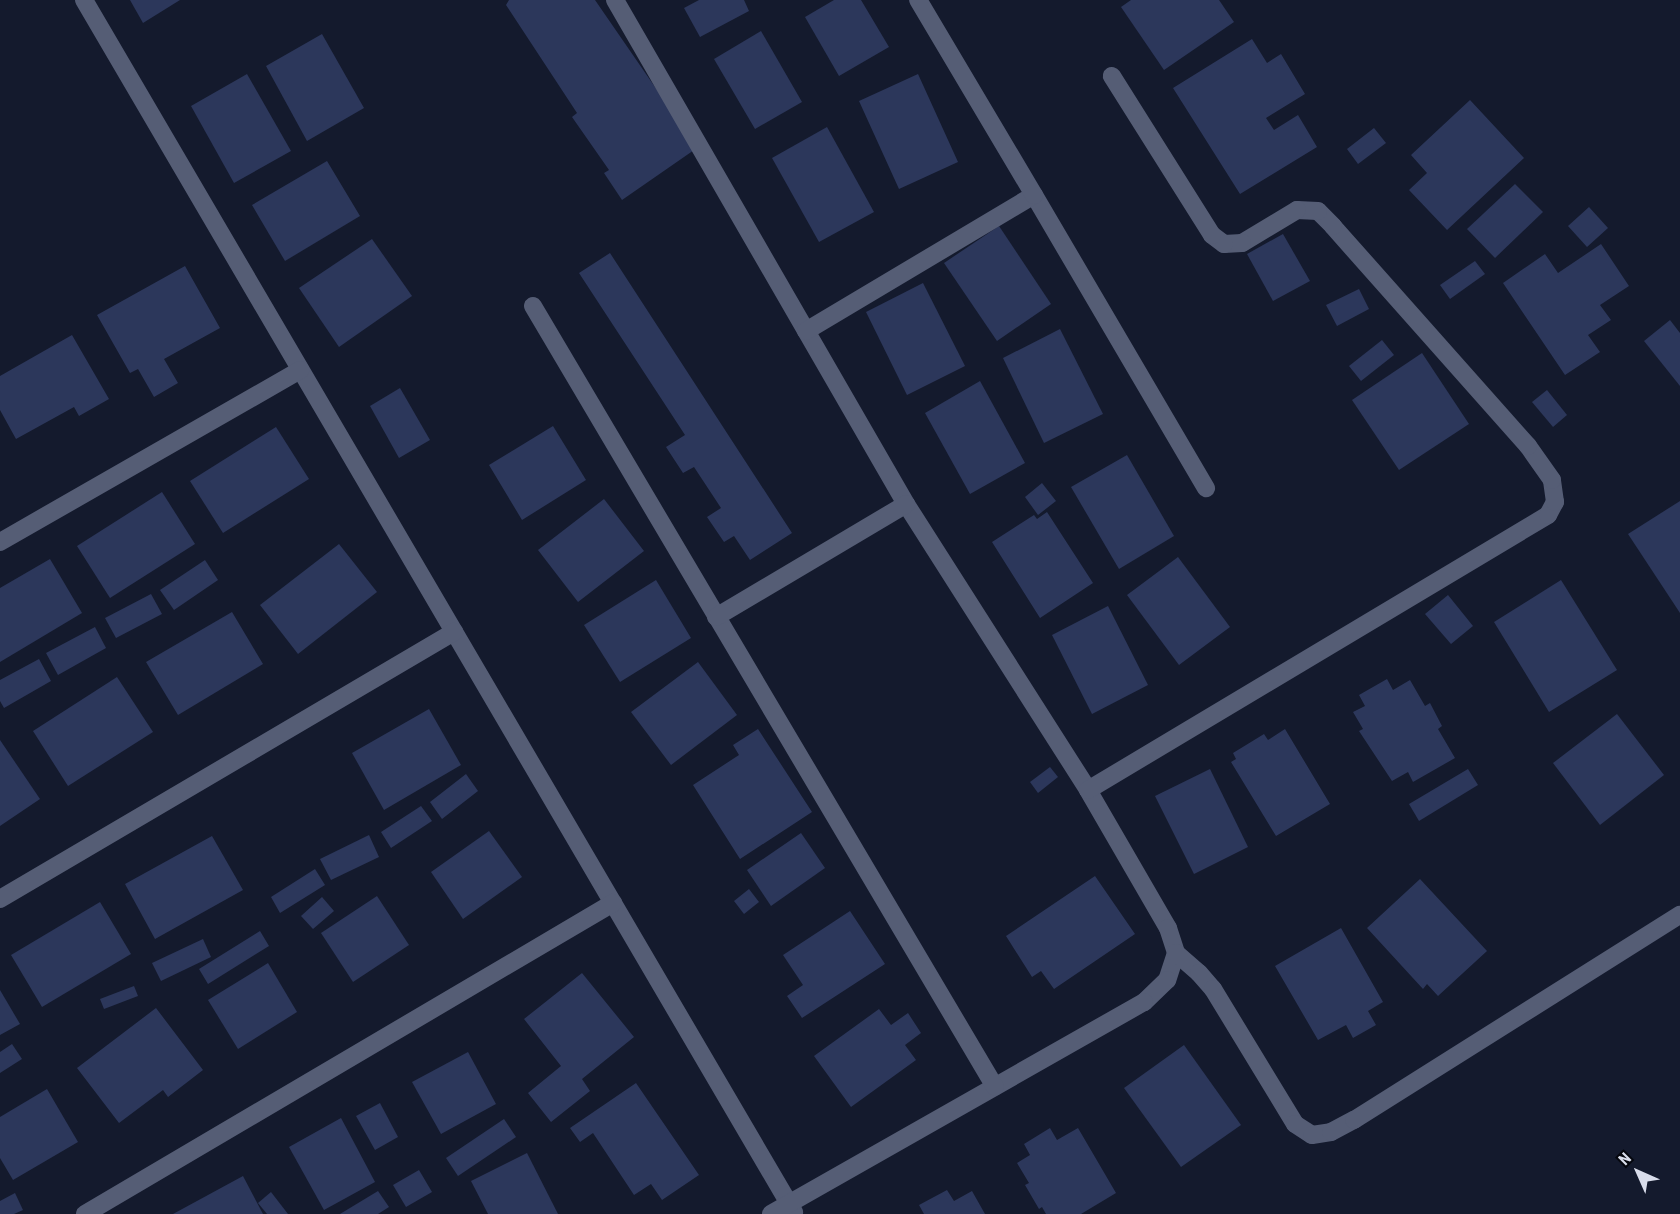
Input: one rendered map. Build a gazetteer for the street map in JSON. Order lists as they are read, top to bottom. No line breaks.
{"north":"top left"}
